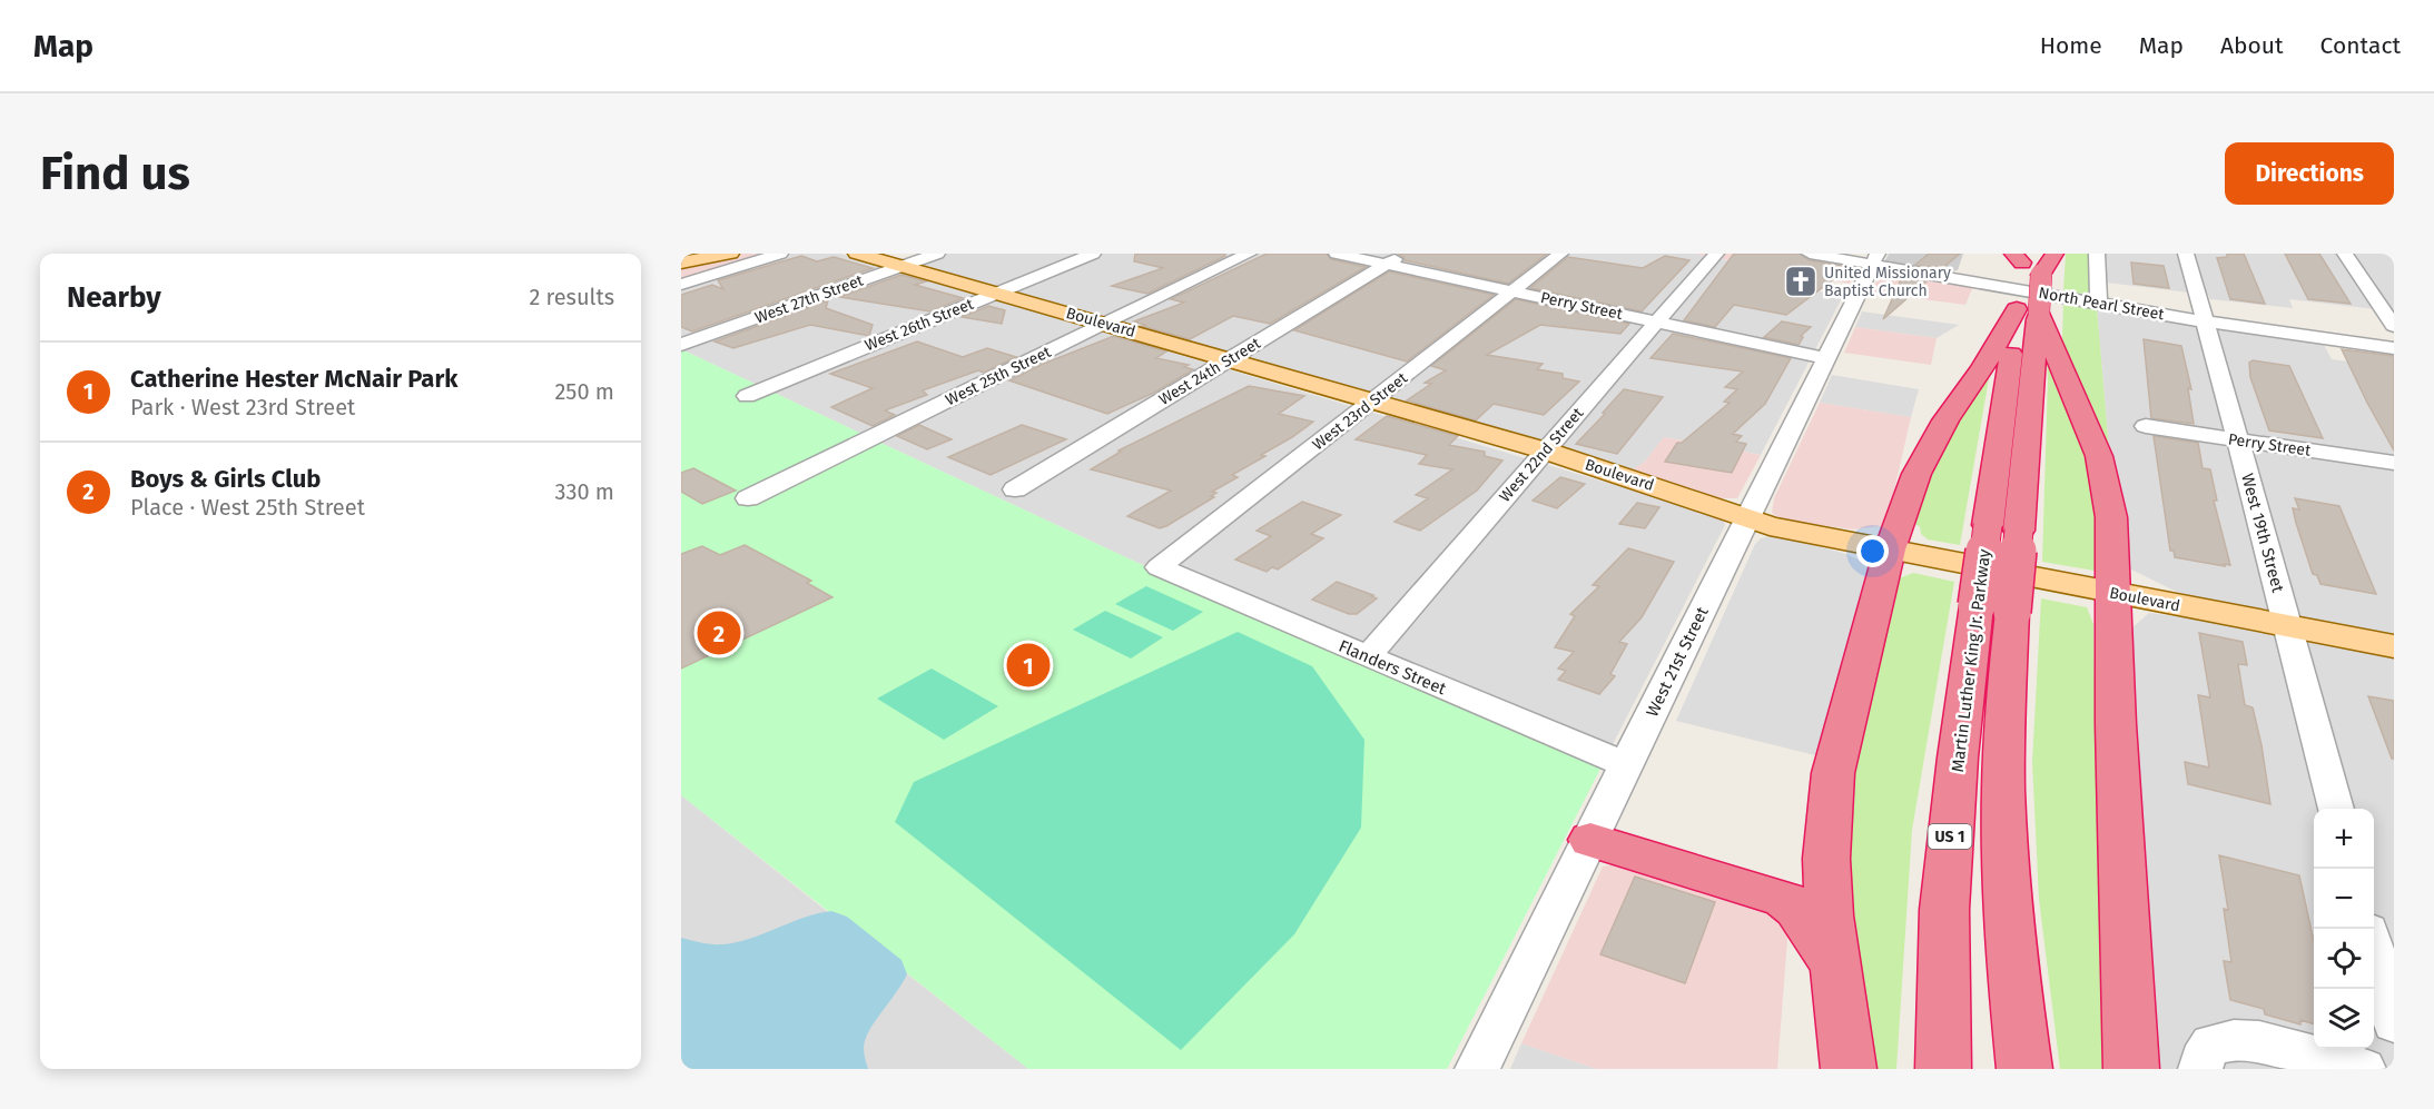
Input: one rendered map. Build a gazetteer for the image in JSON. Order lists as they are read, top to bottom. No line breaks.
{"streets":{"highway":["Martin Luther King Jr. Parkway","US 1"],"main road":["Boulevard"],"street":["West 27th Street","North Pearl Street","Perry Street","West 26th Street","West 24th Street","West 25th Street","West 23rd Street","West 22nd Street","West 19th Street","West 21st Street","Flanders Street"]},"crossings":[["West 27th Street","Boulevard"],["North Pearl Street","West 19th Street"],["North Pearl Street","West 21st Street"],["Perry Street","West 24th Street"],["Perry Street","West 23rd Street"],["Perry Street","West 22nd Street"],["Perry Street","West 19th Street"],["Perry Street","West 21st Street"],["Boulevard","West 26th Street"],["Boulevard","West 24th Street"],["Boulevard","West 25th Street"],["Boulevard","West 23rd Street"],["Boulevard","West 22nd Street"],["Boulevard","West 19th Street"],["Boulevard","West 21st Street"],["West 23rd Street","Flanders Street"],["West 22nd Street","Flanders Street"],["Martin Luther King Jr. Parkway","US 1"],["West 21st Street","Flanders Street"]],"places":{"church":["United Missionary Baptist Church"]},"page":{"header":"Map","nav":["Home","Map","About","Contact"],"buttons":"Directions","title":"Find us","heading":["Nearby","2 results"],"list":[{"mark":"1","name":"Catherine Hester McNair Park","note":"Park · West 23rd Street","value":"250 m"},{"mark":"2","name":"Boys & Girls Club","note":"Place · West 25th Street","value":"330 m"}],"pins":["2","1"],"map_buttons":["+","−"]}}
